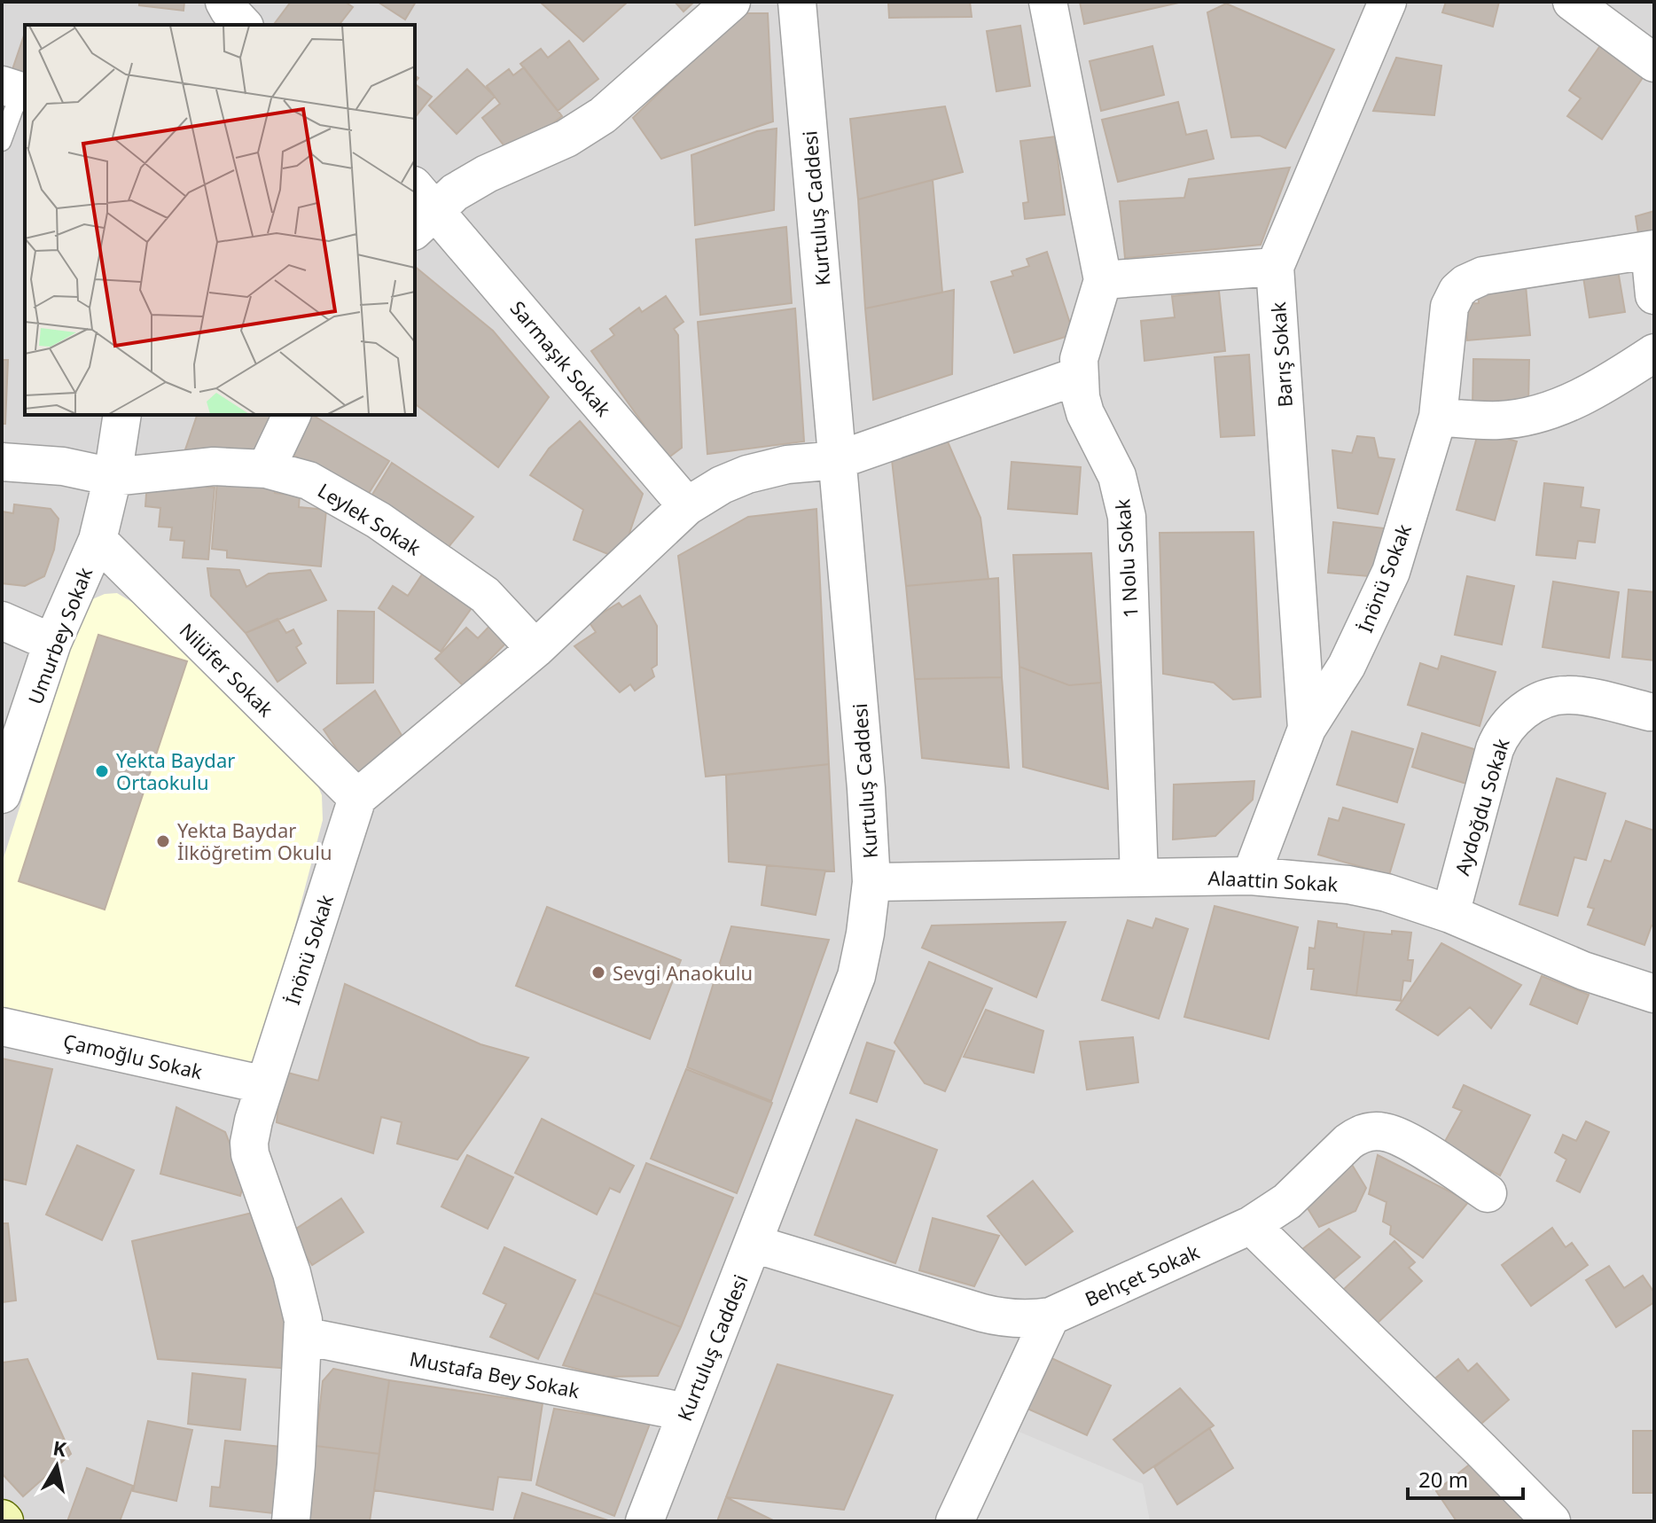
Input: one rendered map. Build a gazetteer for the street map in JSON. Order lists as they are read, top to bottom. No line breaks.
{"streets":{"street":["Kurtuluş Caddesi","Barış Sokak","Sarmaşık Sokak","Leylek Sokak","1 Nolu Sokak","İnönü Sokak","Umurbey Sokak","Nilüfer Sokak","Aydoğdu Sokak","Alaattin Sokak","Çamoğlu Sokak","Behçet Sokak","Mustafa Bey Sokak"]},"crossings":[["Kurtuluş Caddesi","Alaattin Sokak"],["Kurtuluş Caddesi","Behçet Sokak"],["Kurtuluş Caddesi","Mustafa Bey Sokak"],["Barış Sokak","İnönü Sokak"],["Leylek Sokak","Umurbey Sokak"],["1 Nolu Sokak","Alaattin Sokak"],["İnönü Sokak","Nilüfer Sokak"],["İnönü Sokak","Çamoğlu Sokak"],["İnönü Sokak","Mustafa Bey Sokak"],["Umurbey Sokak","Nilüfer Sokak"],["Aydoğdu Sokak","Alaattin Sokak"]],"places":["Yekta Baydar Ortaokulu","Yekta Baydar İlköğretim Okulu","Sevgi Anaokulu"],"scale_bar":"20 m","north":"top"}
